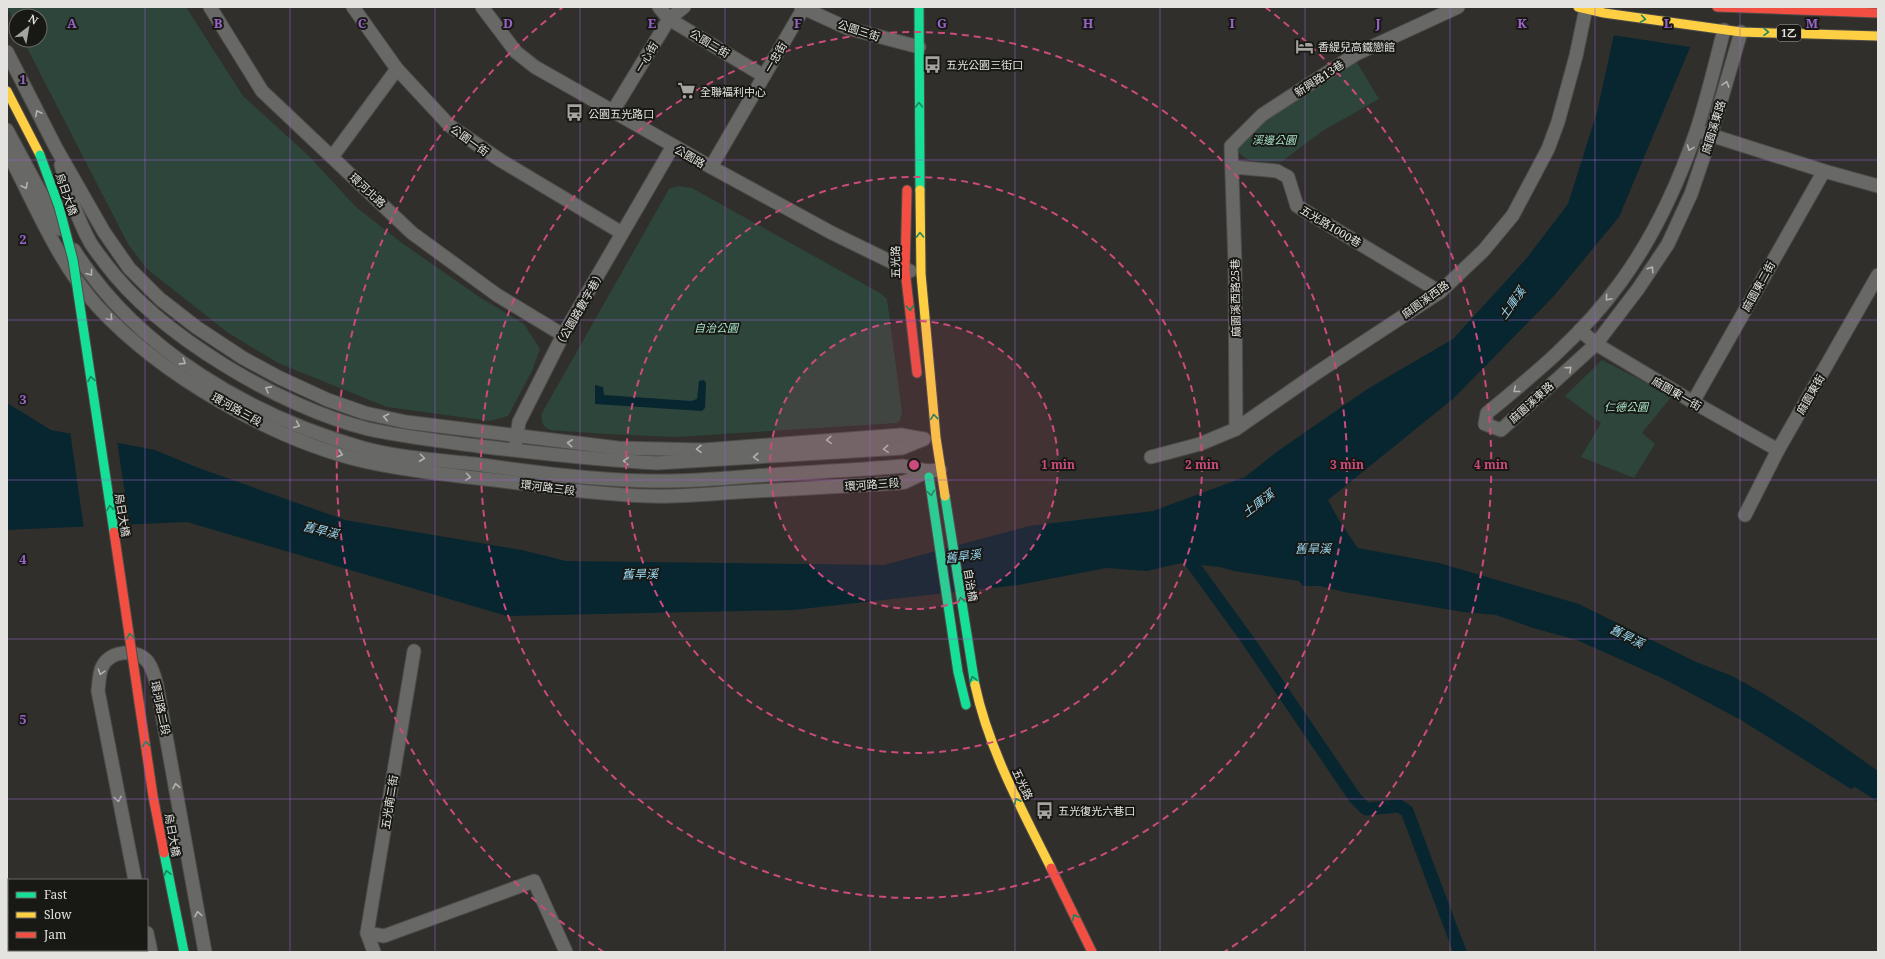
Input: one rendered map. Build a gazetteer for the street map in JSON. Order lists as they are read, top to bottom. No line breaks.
{"streets":{"main road":["1乙","烏日大橋","五光路","自治橋"],"street":["公園三街","公園二街","一心街","一忠街","新興路13巷","麻園溪東路","公園一街","公園路","環河北路","五光路1000巷","麻園東二街","麻園溪西路25巷","麻園溪西路","（公園路數字巷）","麻園東一街","麻園東街","環河路三段","環河路二段","五光南二街"]},"crossings":[["公園三街","一忠街"],["1乙","麻園溪東路"],["1乙","麻園溪西路"],["公園二街","一心街"],["公園二街","一忠街"],["一心街","公園路"],["一忠街","公園路"],["新興路13巷","五光路1000巷"],["新興路13巷","麻園溪西路25巷"],["麻園溪東路","麻園東一街"],["公園一街","（公園路數字巷）"],["公園路","五光路"],["公園路","（公園路數字巷）"],["環河北路","（公園路數字巷）"],["五光路1000巷","麻園溪西路25巷"],["五光路1000巷","麻園溪西路"],["五光路","自治橋"],["麻園東二街","麻園東一街"],["麻園溪西路25巷","麻園溪西路"],["（公園路數字巷）","環河路三段"],["麻園東一街","麻園東街"],["環河路三段","自治橋"]],"one_way":["烏日大橋"],"water":["土庫溪","舊旱溪"],"parks":["溪邊公園","自治公園","仁德公園"],"places":{"hotel":["香緹兒高鐵戀館"],"bus stop":["五光公園三街口","公園五光路口","五光復光六巷口"],"supermarket":["全聯福利中心"]},"legend":["Fast","Slow","Jam"],"north":"top right","grid":{"columns":["A","B","C","D","E","F","G","H","I","J","K","L","M"],"rows":["1","2","3","4","5"]},"rings":["1 min","2 min","3 min","4 min"]}
